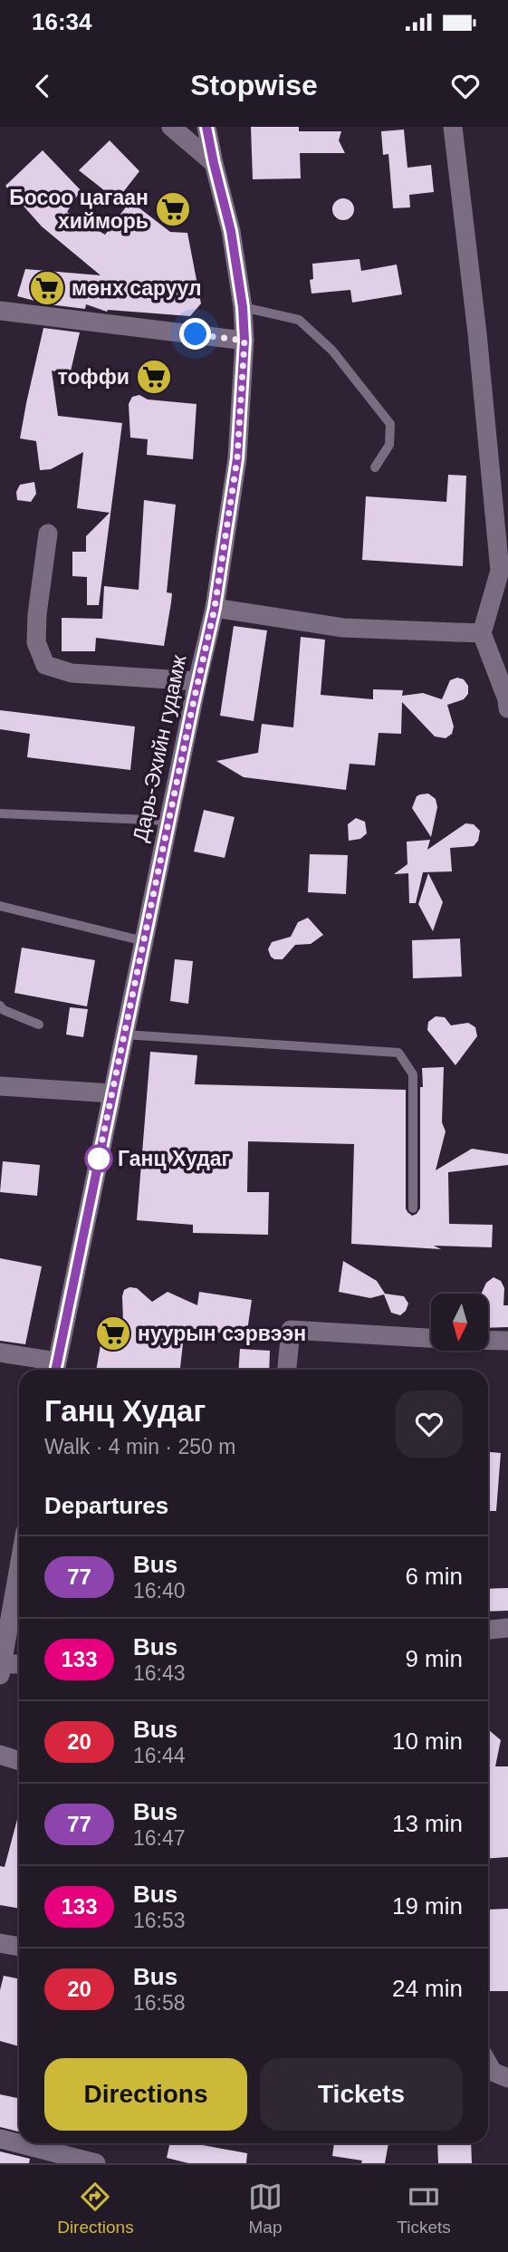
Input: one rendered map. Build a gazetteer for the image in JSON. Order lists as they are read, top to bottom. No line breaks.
{"streets":{"street":["Дарь-Эхийн гудамж"]},"places":{"supermarket":["Босоо цагаан хийморь","мөнх саруул","тоффи","нуурын сэрвээн"],"other":["Ганц Худаг"]},"lines":["bus line 77"],"north":"bottom","page":{"status":"16:34","header":"Stopwise","heading":[["Ганц Худаг","Walk · 4 min · 250 m"],"Departures"],"list":[{"mark":"77","name":"Bus","note":"16:40","value":"6 min"},{"mark":"133","name":"Bus","note":"16:43","value":"9 min"},{"mark":"20","name":"Bus","note":"16:44","value":"10 min"},{"mark":"77","name":"Bus","note":"16:47","value":"13 min"},{"mark":"133","name":"Bus","note":"16:53","value":"19 min"},{"mark":"20","name":"Bus","note":"16:58","value":"24 min"}],"buttons":["Directions","Tickets"],"tabs":["Directions","Map","Tickets"]}}
